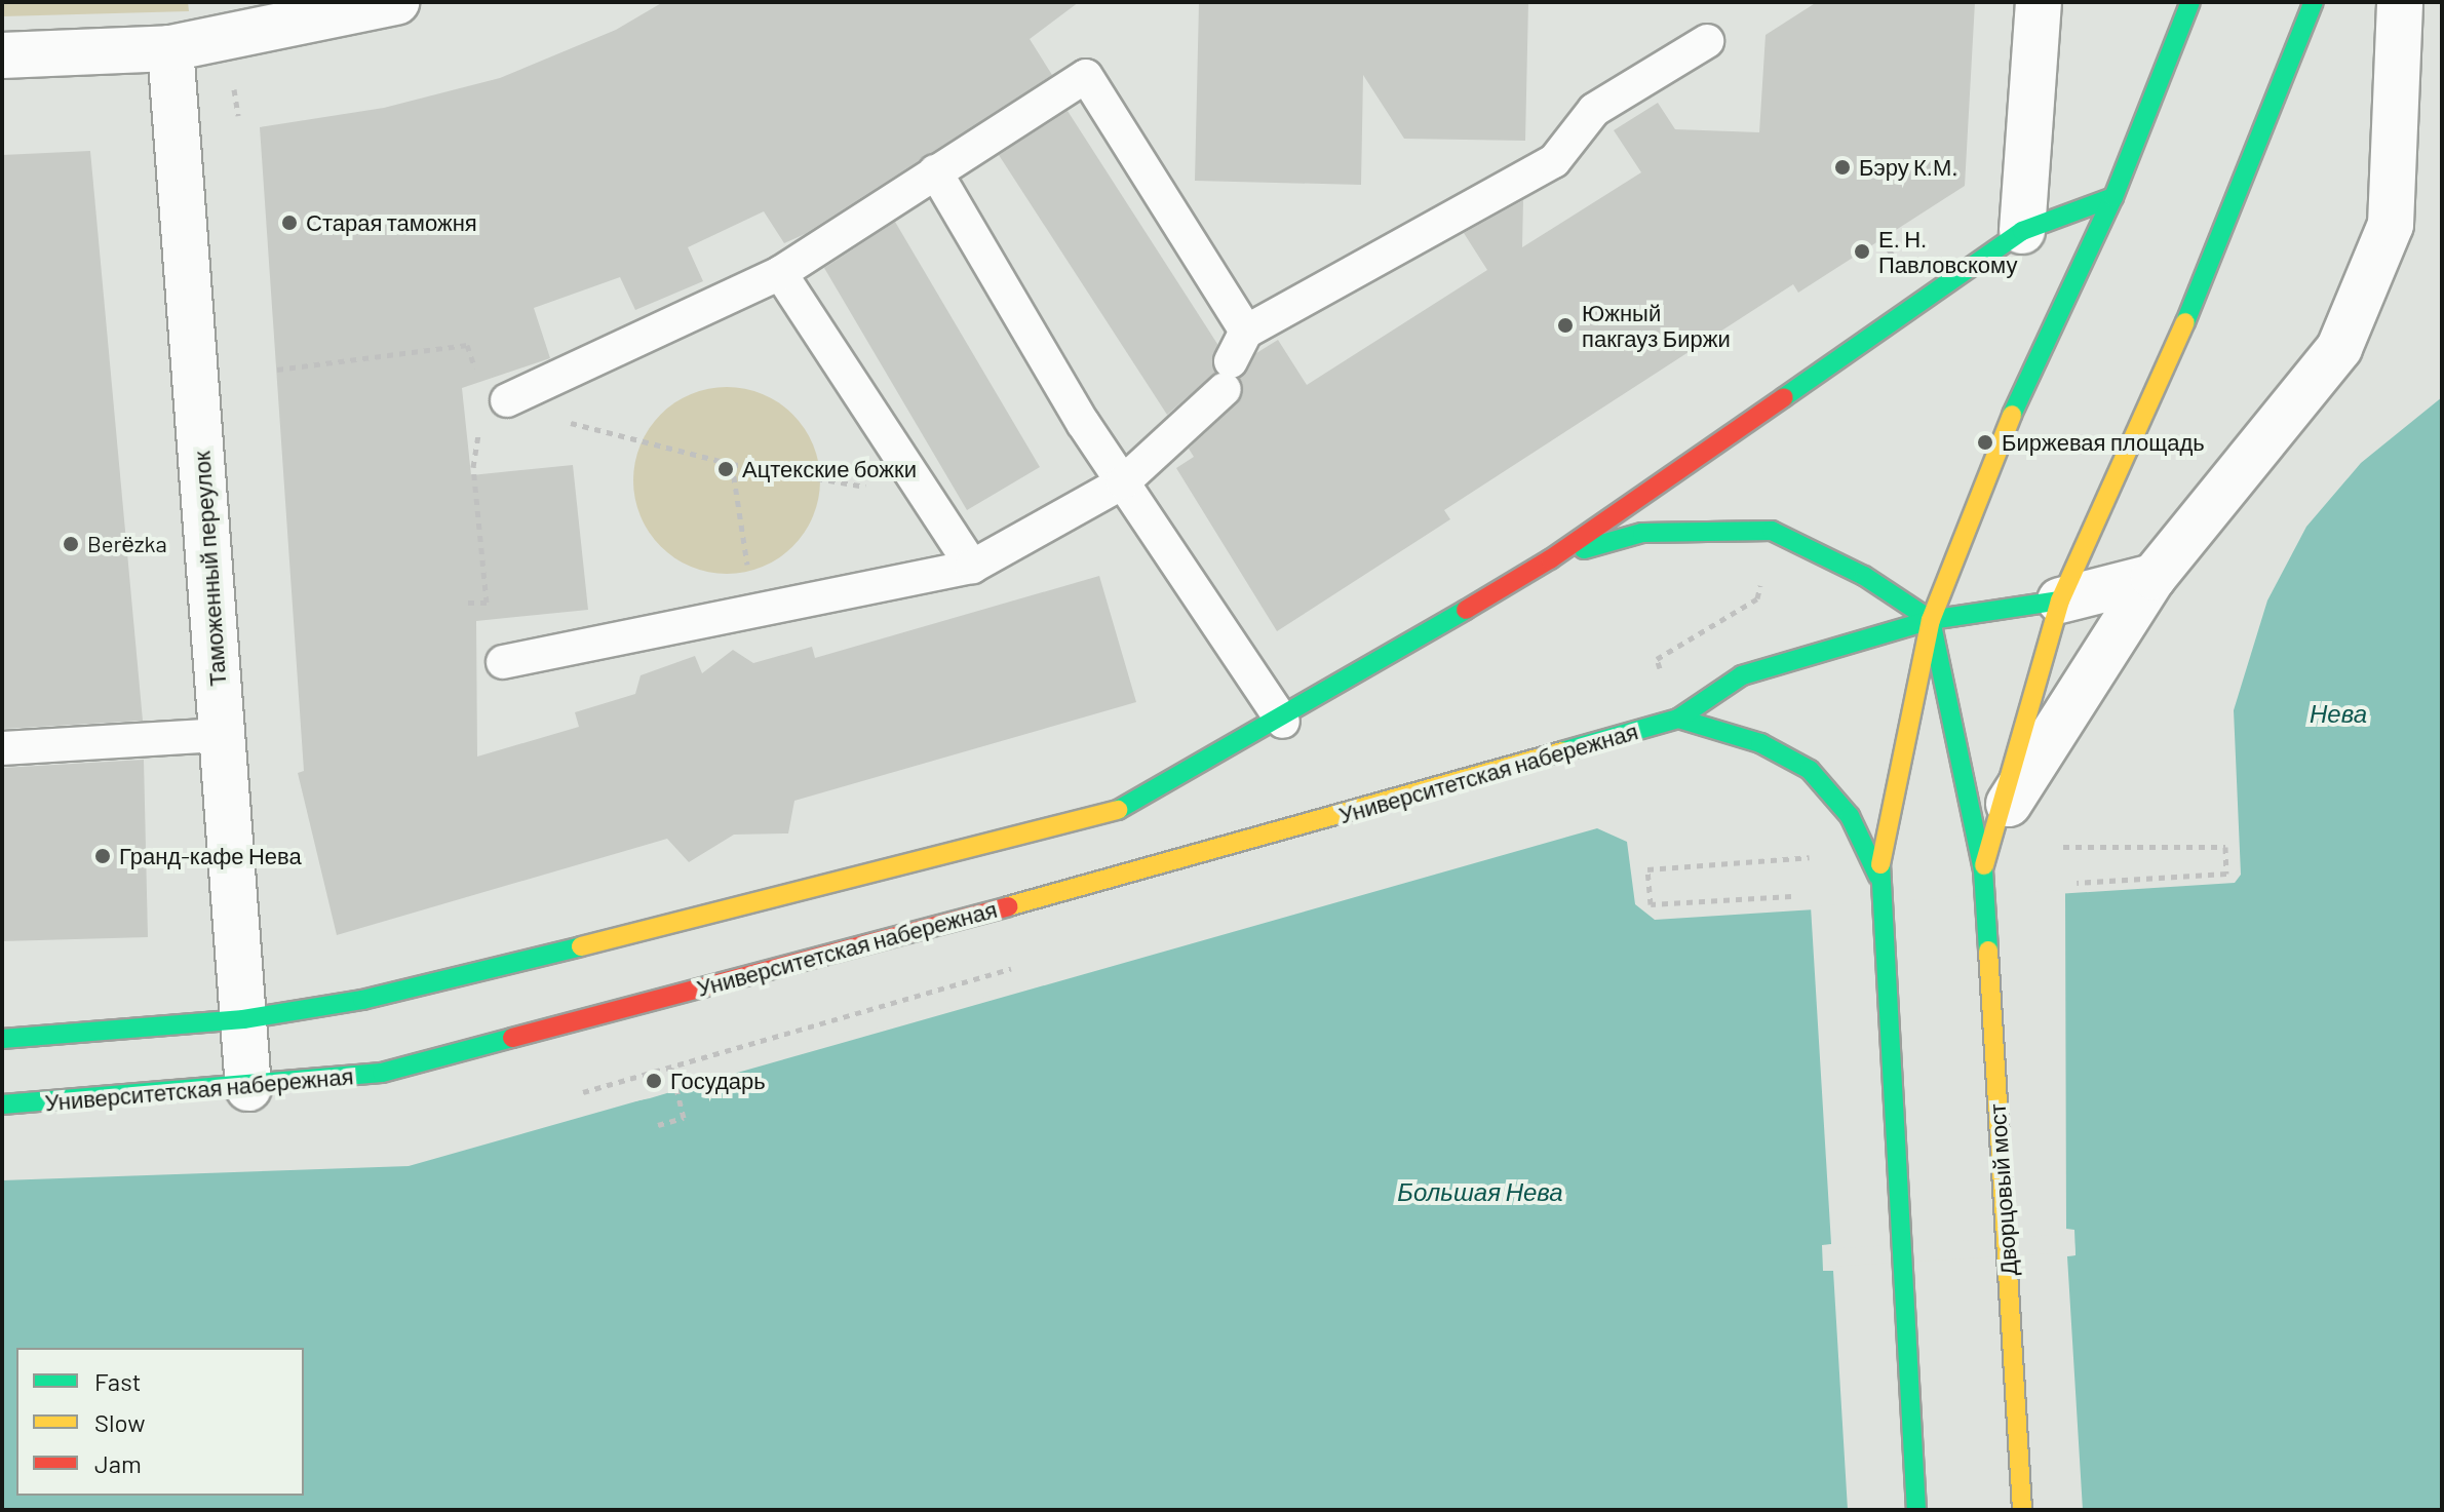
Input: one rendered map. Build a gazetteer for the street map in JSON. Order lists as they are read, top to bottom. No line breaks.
{"streets":{"main road":["Университетская набережная","Дворцовый мост"],"street":["Таможенный переулок"]},"crossings":[["Таможенный переулок","Университетская набережная"]],"water":["Нева","Большая Нева"],"places":["Бэру К.М.","Старая таможня","Е. Н. Павловскому","Южный пакгауз Биржи","Биржевая площадь","Ацтекские божки","Berёzka","Гранд-кафе Нева","Государь"],"legend":["Fast","Slow","Jam"]}
